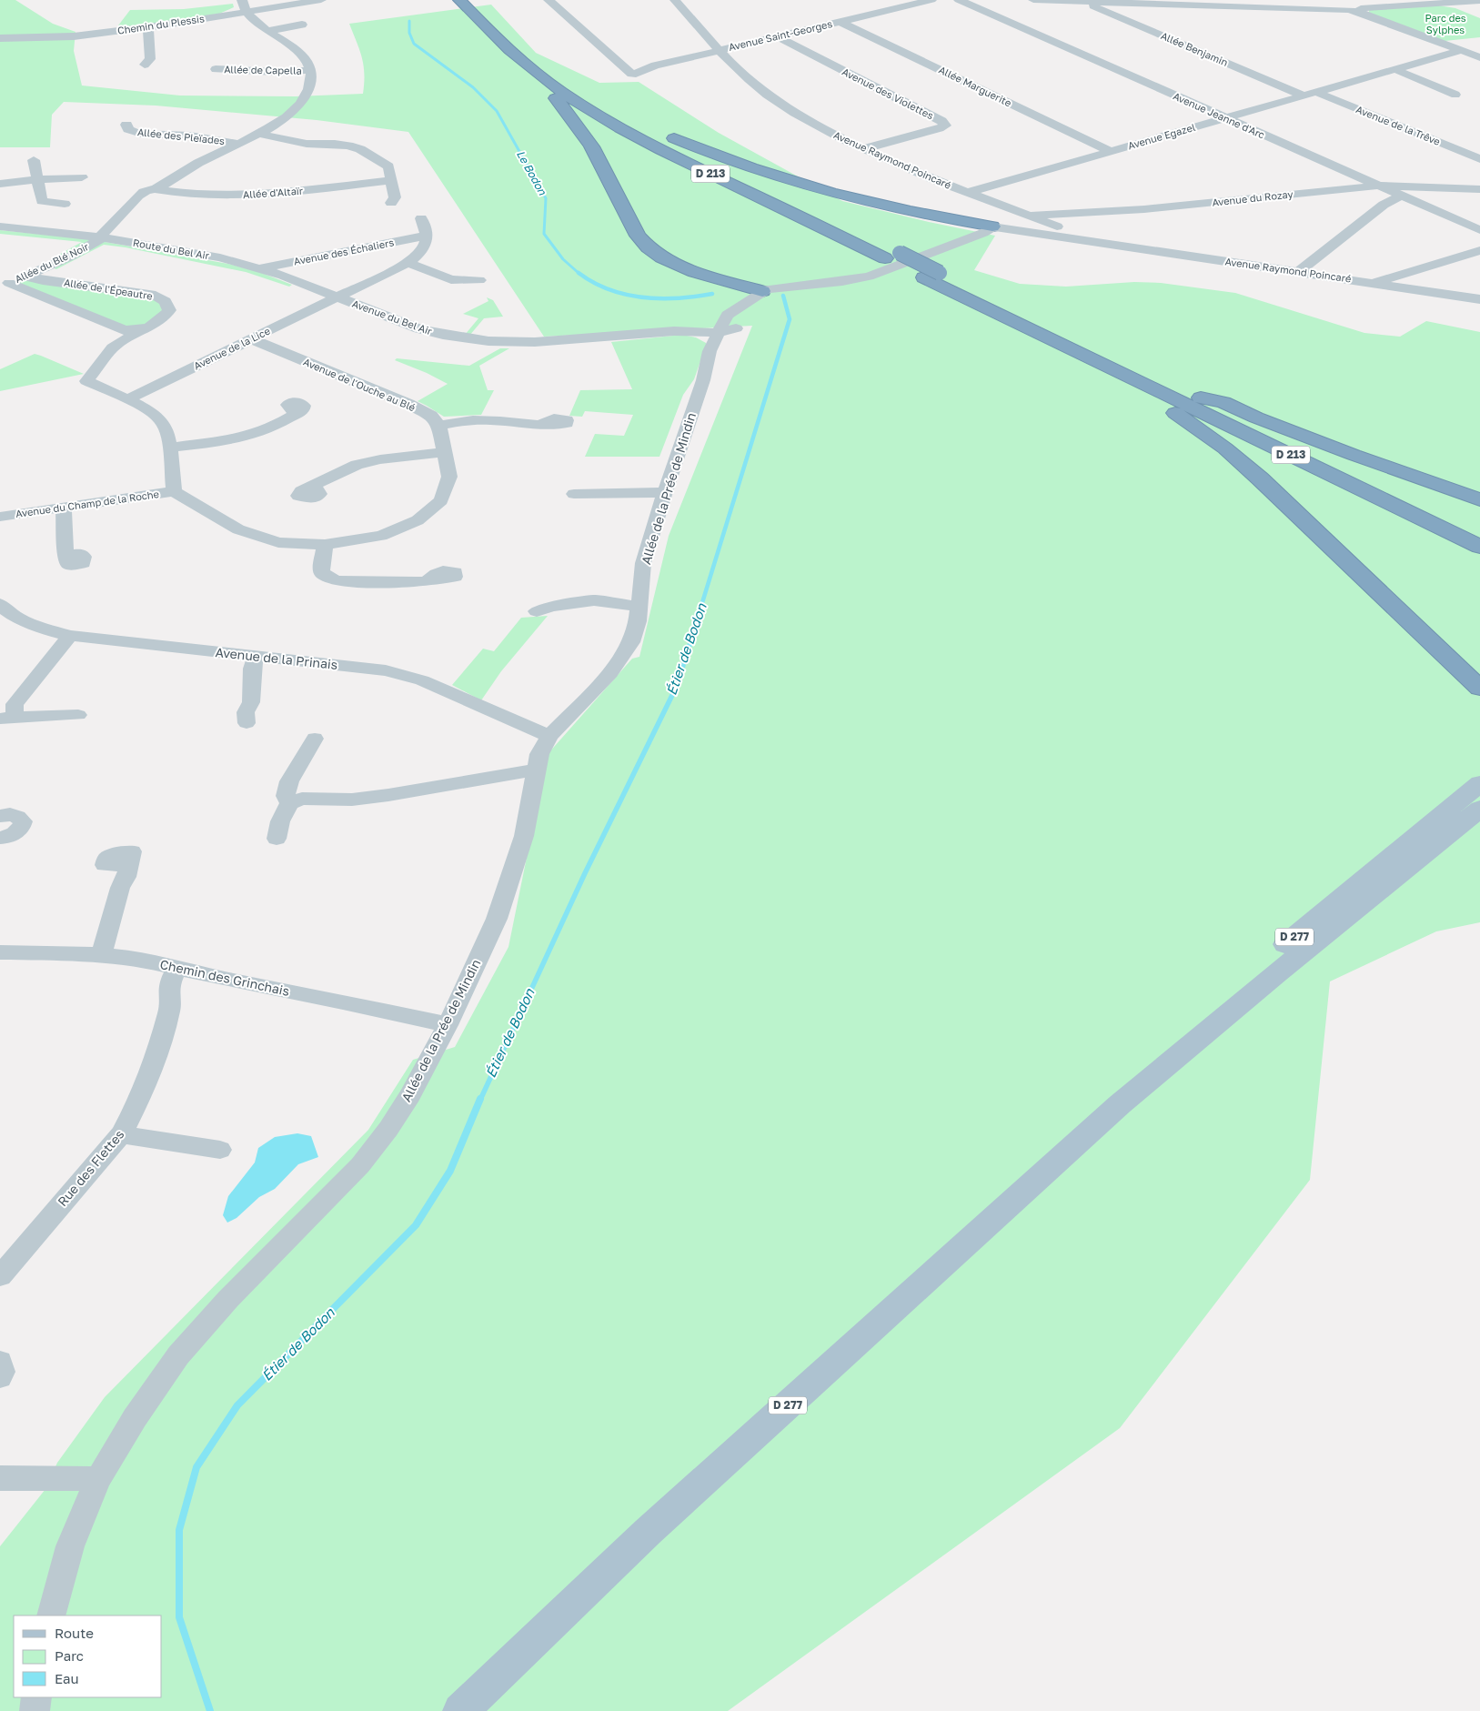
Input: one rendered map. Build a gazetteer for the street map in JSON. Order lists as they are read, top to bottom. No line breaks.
{"streets":{"highway":["D 213"],"main road":["D 277"],"street":["Chemin du Plessis","Avenue Saint-Georges","Allée Benjamin","Allée de Capella","Allée Marguerite","Avenue des Violettes","Avenue Jeanne d'Arc","Avenue de la Trêve","Allée des Pleïades","Avenue Egazel","Avenue Raymond Poincaré","Allée d'Altaïr","Avenue du Rozay","Route du Bel Air","Avenue des Échaliers","Allée du Blé Noir","Allée de l'Épeautre","Avenue du Bel Air","Avenue de la Lice","Avenue de l'Ouche au Blé","Allée de la Prée de Mindin","Avenue du Champ de la Roche","Avenue de la Prinais","Chemin des Grinchais","Rue des Flettes"]},"crossings":[["Avenue Saint-Georges","Allée Marguerite"],["Avenue Saint-Georges","Avenue des Violettes"],["Avenue Saint-Georges","Avenue Raymond Poincaré"],["Allée Benjamin","Avenue Egazel"],["Allée Marguerite","Avenue Egazel"],["Avenue des Violettes","Avenue Raymond Poincaré"],["Avenue Jeanne d'Arc","Avenue Egazel"],["Avenue Jeanne d'Arc","Avenue du Rozay"],["Avenue de la Trêve","Avenue Egazel"],["Avenue Egazel","Avenue Raymond Poincaré"],["Avenue Raymond Poincaré","Avenue du Rozay"],["Allée d'Altaïr","Allée du Blé Noir"],["Route du Bel Air","Avenue des Échaliers"],["Route du Bel Air","Allée du Blé Noir"],["Route du Bel Air","Avenue du Bel Air"],["Route du Bel Air","Avenue de la Lice"],["Allée du Blé Noir","Allée de l'Épeautre"],["Avenue du Bel Air","Avenue de la Lice"],["Avenue de la Lice","Avenue de l'Ouche au Blé"],["Allée de la Prée de Mindin","Avenue de la Prinais"],["Allée de la Prée de Mindin","Chemin des Grinchais"],["Chemin des Grinchais","Rue des Flettes"]],"water":["Le Bodon","Étier de Bodon"],"parks":["Parc des Sylphes"],"legend":["Route","Parc","Eau"]}
